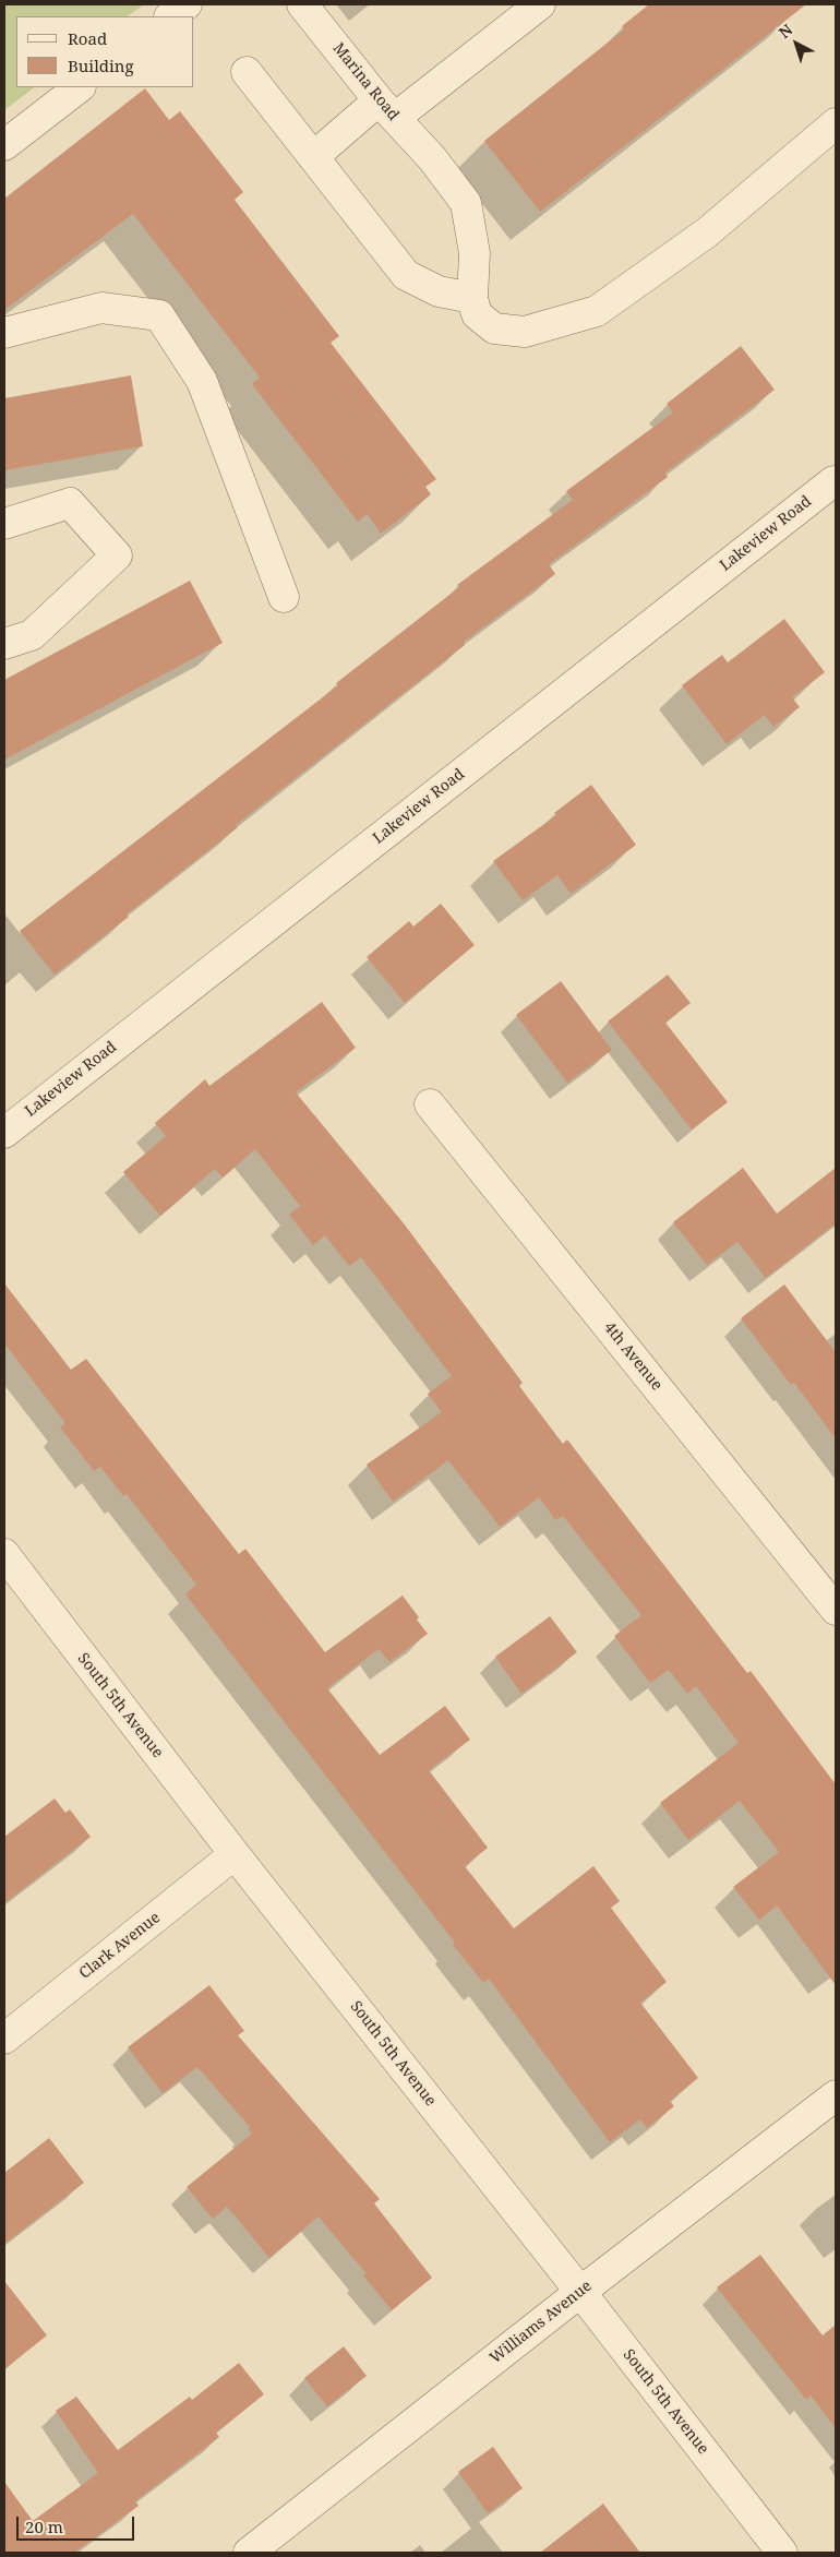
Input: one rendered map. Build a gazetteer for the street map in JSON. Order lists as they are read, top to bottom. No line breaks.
{"streets":{"street":["Marina Road","Lakeview Road","4th Avenue","South 5th Avenue","Clark Avenue","Williams Avenue"]},"crossings":[["South 5th Avenue","Clark Avenue"],["South 5th Avenue","Williams Avenue"]],"legend":["Road","Building"],"scale_bar":"20 m","north":"top left"}
